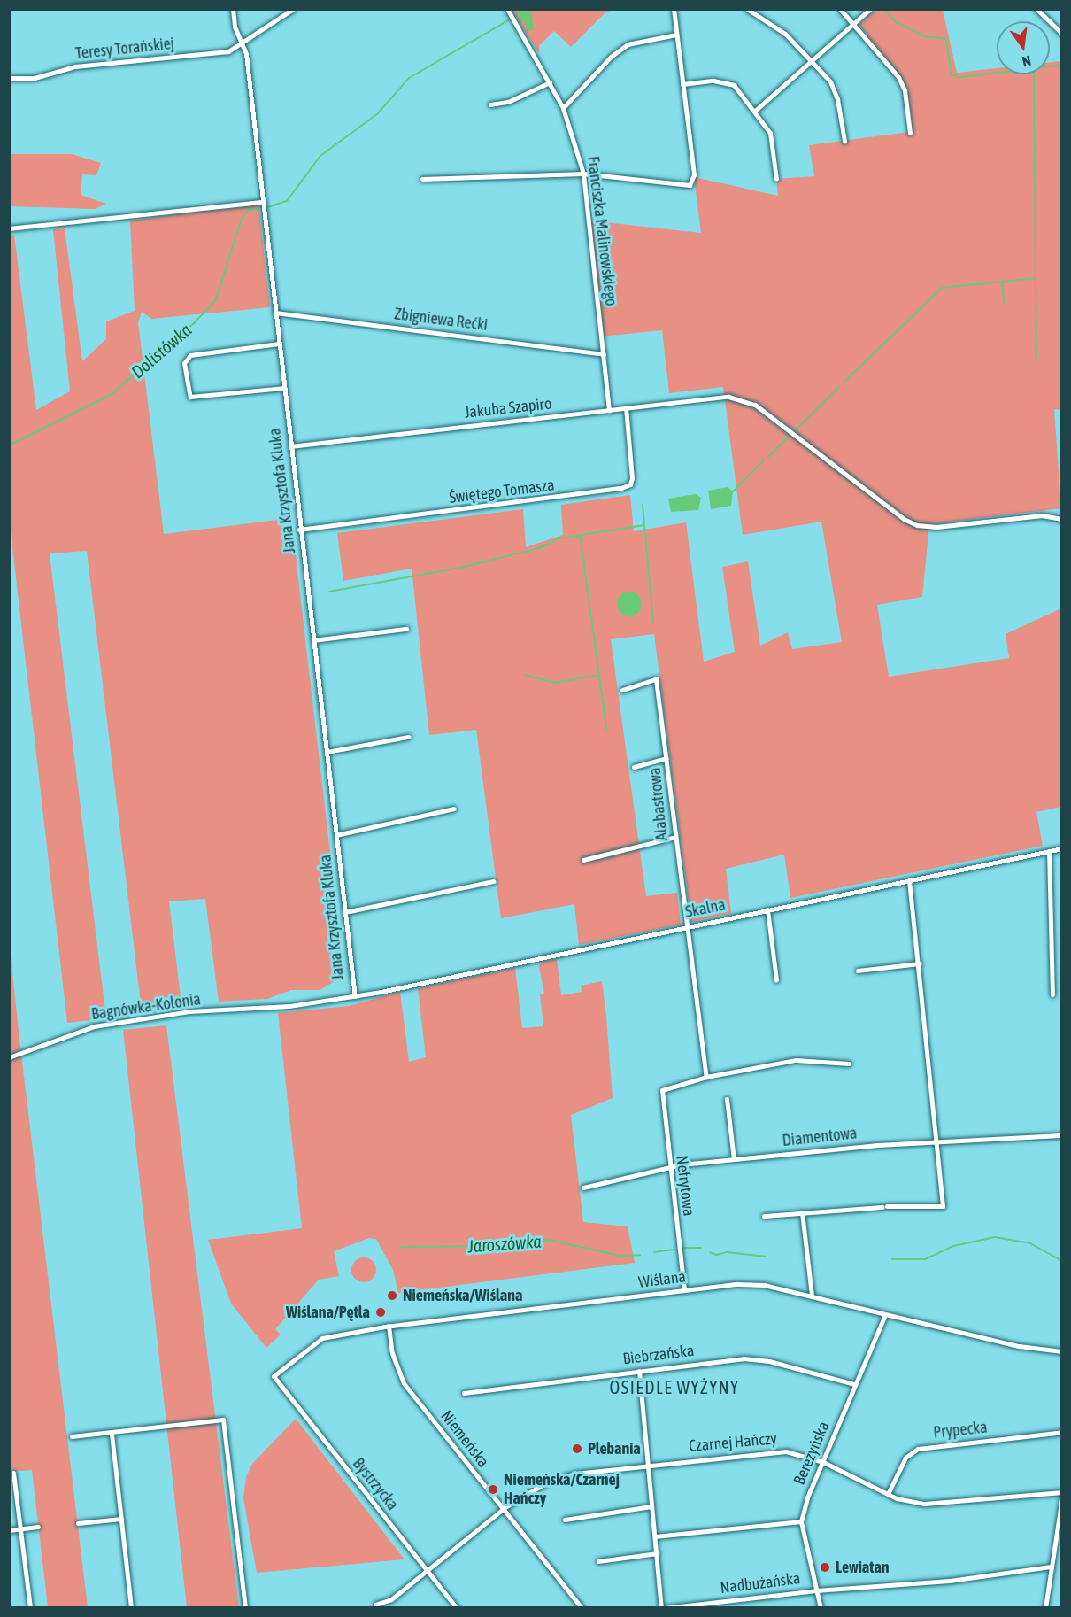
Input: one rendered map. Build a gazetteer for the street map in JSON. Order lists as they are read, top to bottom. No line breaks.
{"streets":{"street":["Teresy Torańskiej","Franciszka Malinowskiego","Zbigniewa Rećki","Jakuba Szapiro","Jana Krzysztofa Kluka","Świętego Tomasza","Alabastrowa","Skalna","Bagnówka-Kolonia","Diamentowa","Nefrytowa","Wiślana","Biebrzańska","Prypecka","Niemeńska","Czarnej Hańczy","Berezyńska","Bystrzycka","Nadbużańska"]},"crossings":[["Teresy Torańskiej","Jana Krzysztofa Kluka"],["Franciszka Malinowskiego","Zbigniewa Rećki"],["Franciszka Malinowskiego","Jakuba Szapiro"],["Zbigniewa Rećki","Jana Krzysztofa Kluka"],["Jakuba Szapiro","Jana Krzysztofa Kluka"],["Jakuba Szapiro","Świętego Tomasza"],["Jana Krzysztofa Kluka","Świętego Tomasza"],["Jana Krzysztofa Kluka","Skalna"],["Jana Krzysztofa Kluka","Bagnówka-Kolonia"],["Alabastrowa","Skalna"],["Alabastrowa","Nefrytowa"],["Skalna","Bagnówka-Kolonia"],["Diamentowa","Nefrytowa"],["Nefrytowa","Wiślana"],["Wiślana","Niemeńska"],["Wiślana","Berezyńska"],["Wiślana","Bystrzycka"],["Biebrzańska","Berezyńska"],["Prypecka","Czarnej Hańczy"],["Niemeńska","Czarnej Hańczy"],["Czarnej Hańczy","Berezyńska"],["Czarnej Hańczy","Bystrzycka"]],"districts":["OSIEDLE WYŻYNY"],"water":["Dolistówka","Jaroszówka"],"places":["Niemeńska/Wiślana","Wiślana/Pętla","Plebania","Niemeńska/Czarnej Hańczy","Lewiatan"],"north":"bottom"}
